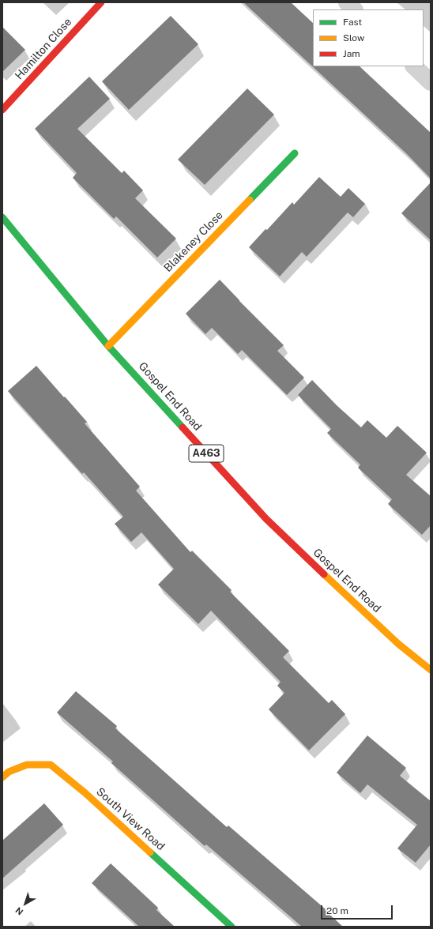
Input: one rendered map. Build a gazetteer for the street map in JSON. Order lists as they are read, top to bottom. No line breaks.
{"streets":{"street":["Hamilton Close","Blakeney Close","Gospel End Road","A463","South View Road"]},"crossings":[["Blakeney Close","Gospel End Road"]],"legend":["Fast","Slow","Jam"],"scale_bar":"20 m","north":"bottom left"}
